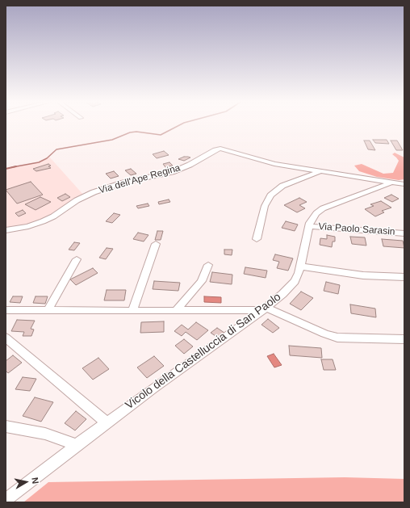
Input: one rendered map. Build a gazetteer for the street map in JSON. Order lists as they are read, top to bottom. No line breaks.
{"streets":{"street":["Via dell'Ape Regina","Via Paolo Sarasin","Vicolo della Castelluccia di San Paolo"]},"crossings":[["Via dell'Ape Regina","Vicolo della Castelluccia di San Paolo"],["Via Paolo Sarasin","Vicolo della Castelluccia di San Paolo"]],"north":"right"}
